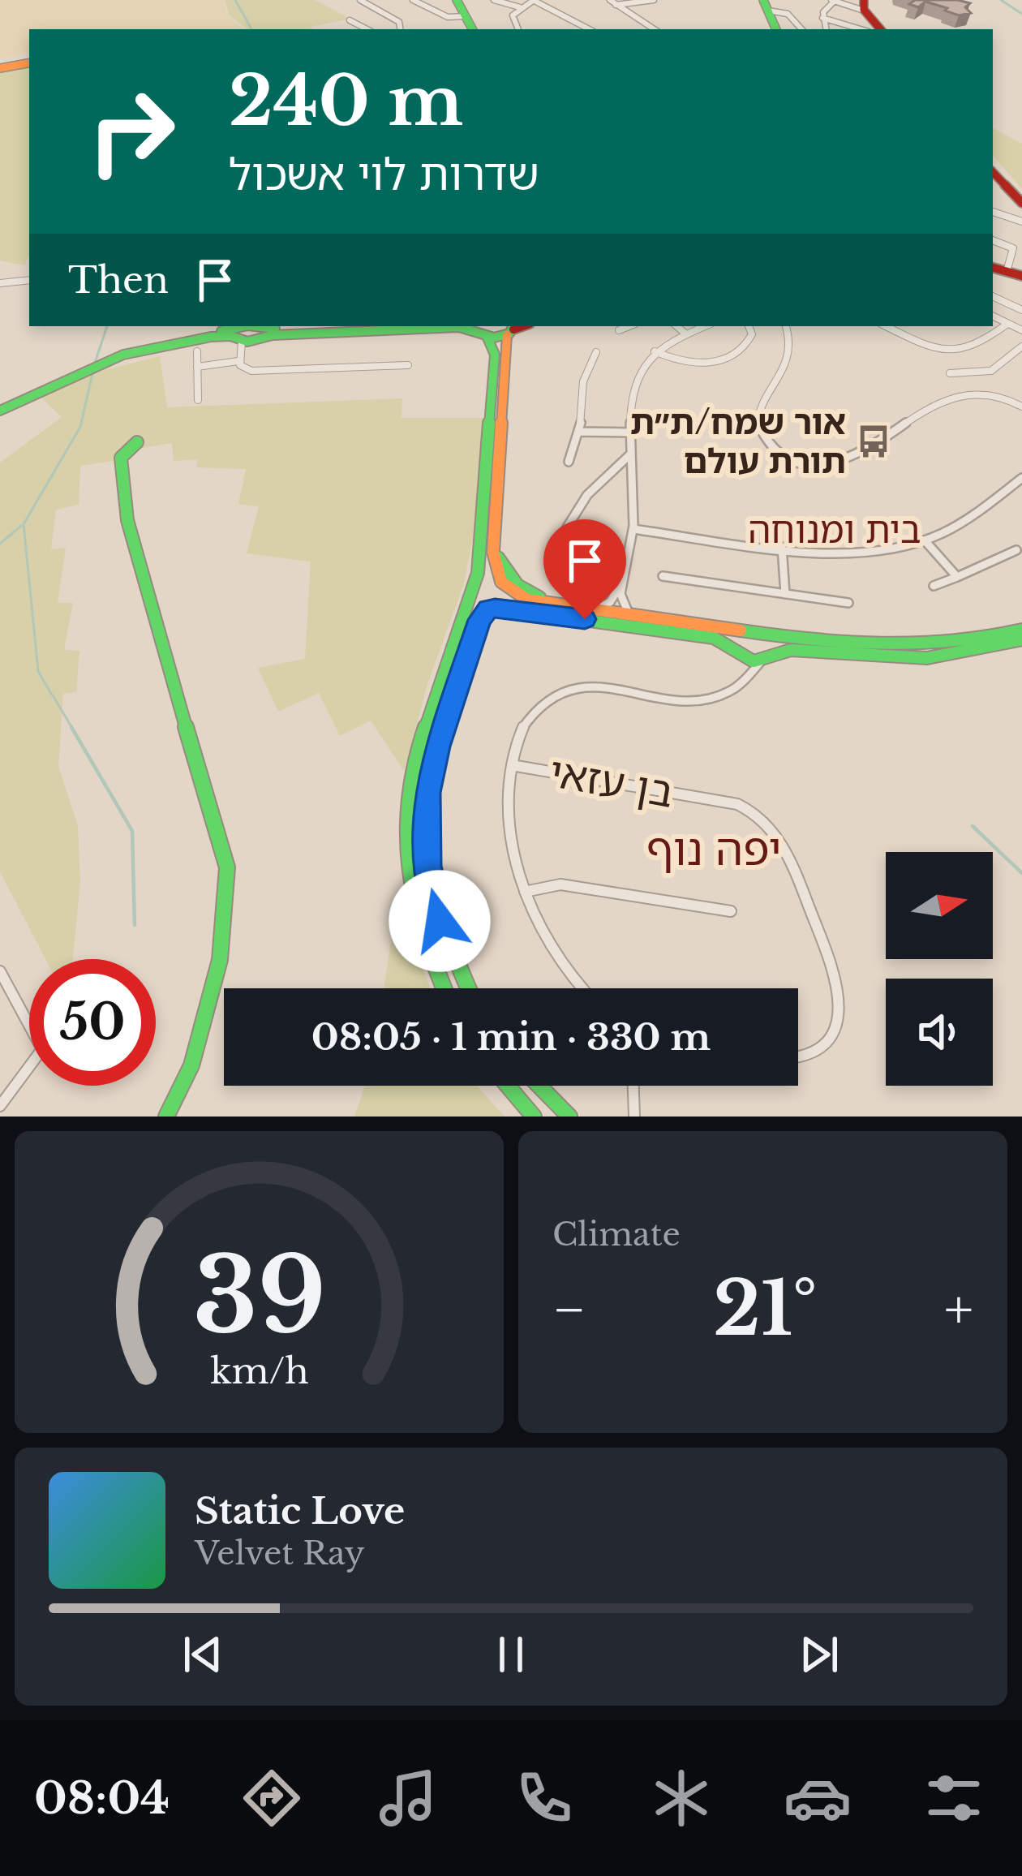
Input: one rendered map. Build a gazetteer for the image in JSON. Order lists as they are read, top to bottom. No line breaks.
{"streets":{"street":["בן עזאי"]},"districts":["בית ומנוחה","יפה נוף"],"places":{"bus stop":["אור שמח/ת״ת תורת עולם"]},"north":"right","page":{"turn":["240 m","שדרות לוי אשכול"],"then":"Then","limit":"50","trip":"08:05 · 1 min · 330 m","tile":"Climate","heat":["−","21°","+"],"song":["Static Love","Velvet Ray"],"tabs":"08:04","gauge":["39","km/h"]}}
